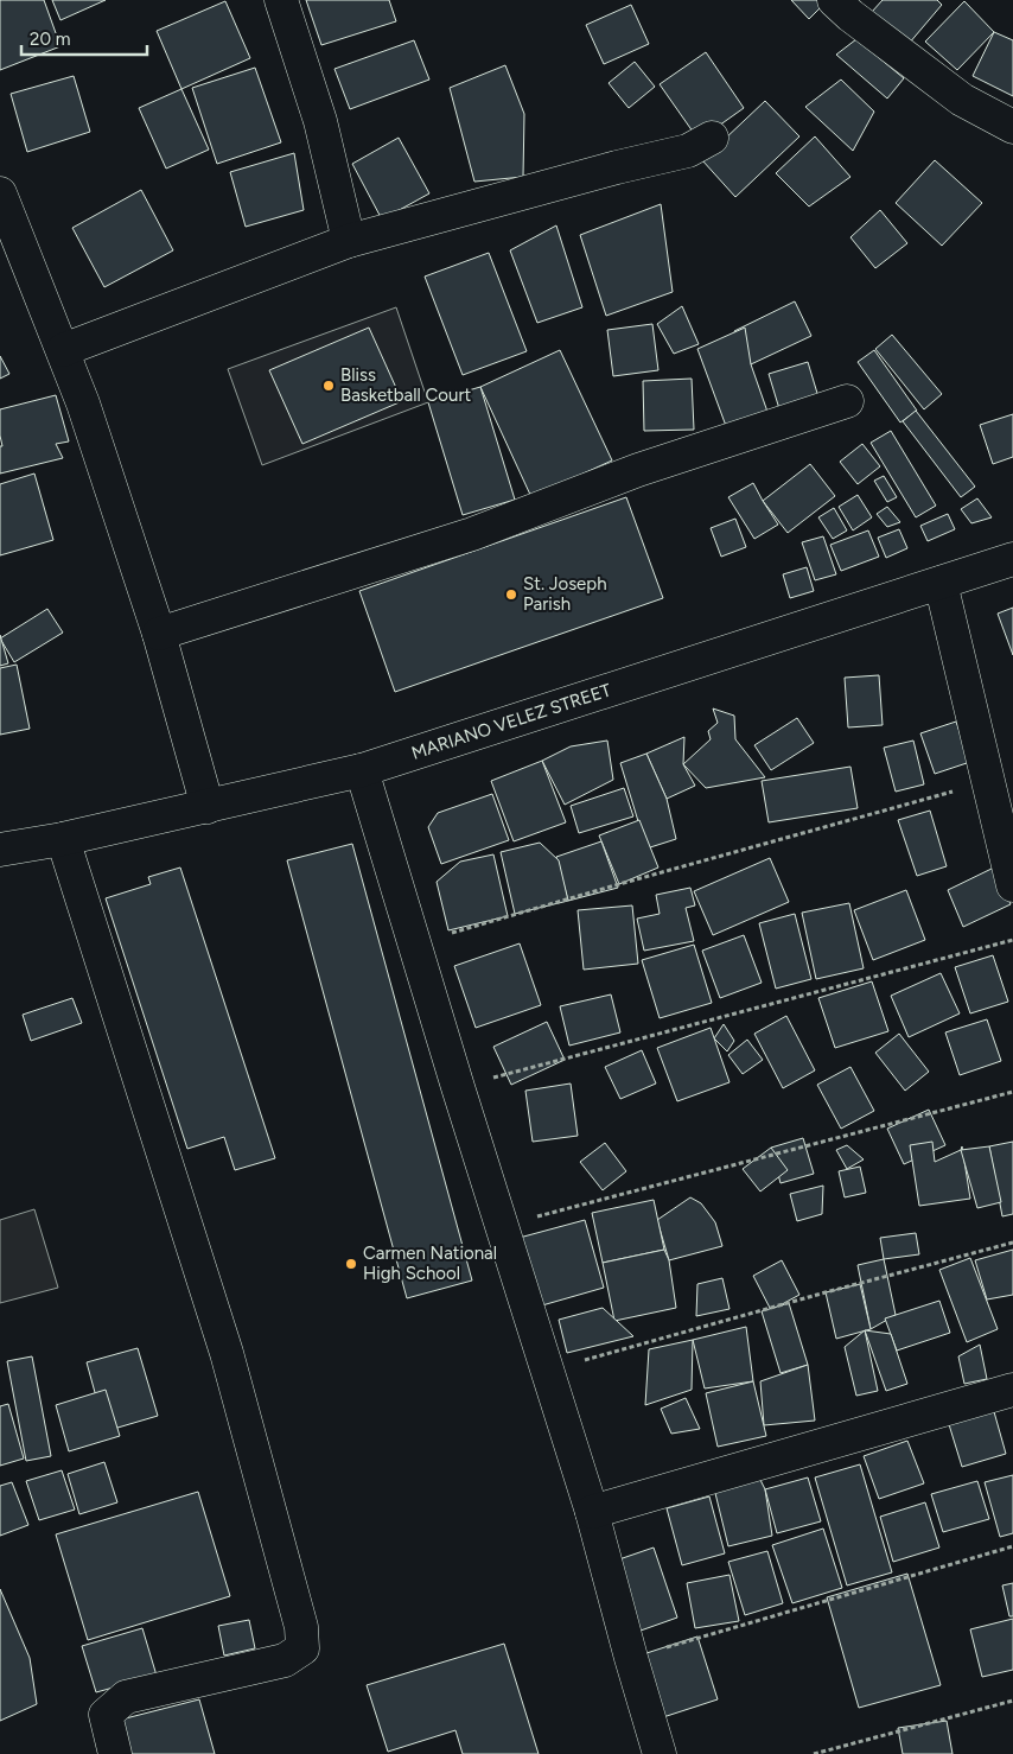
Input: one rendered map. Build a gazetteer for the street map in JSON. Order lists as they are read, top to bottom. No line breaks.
{"streets":{"street":["MARIANO VELEZ STREET"]},"places":["Bliss Basketball Court","St. Joseph Parish","Carmen National High School"],"scale_bar":"20 m"}
